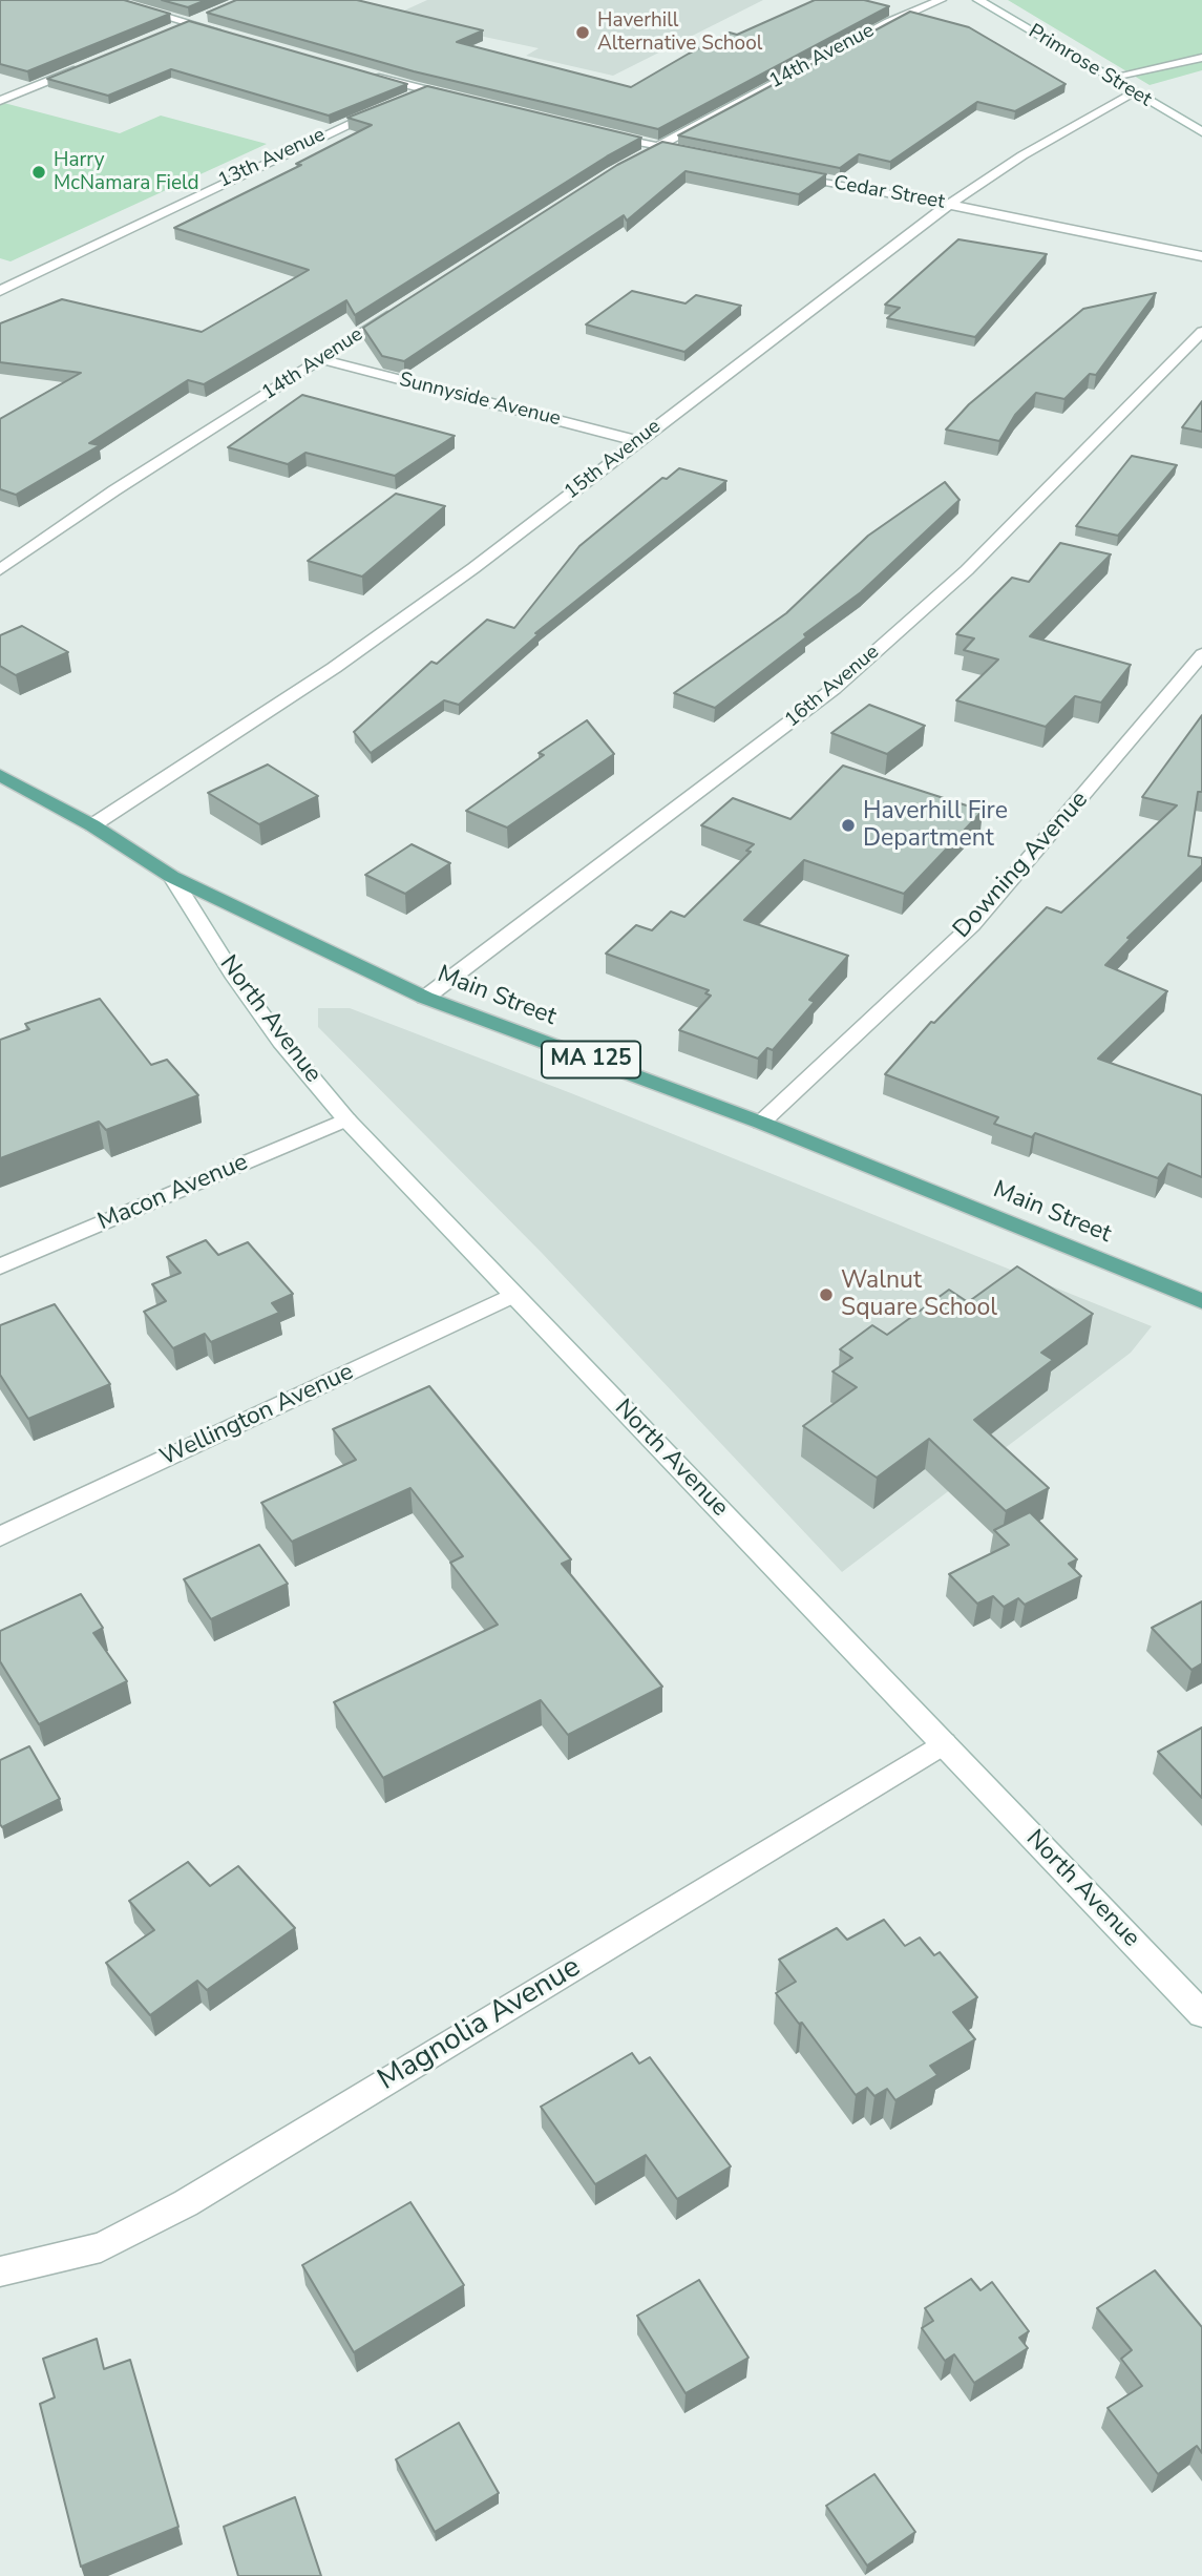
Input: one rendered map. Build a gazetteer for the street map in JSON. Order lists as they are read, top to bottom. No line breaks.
{"streets":{"main road":["Main Street","MA 125"],"street":["14th Avenue","Primrose Street","13th Avenue","Cedar Street","Sunnyside Avenue","15th Avenue","16th Avenue","Downing Avenue","North Avenue","Macon Avenue","Wellington Avenue","Magnolia Avenue"]},"crossings":[["14th Avenue","Sunnyside Avenue"],["Primrose Street","15th Avenue"],["Cedar Street","15th Avenue"],["Sunnyside Avenue","15th Avenue"],["15th Avenue","Main Street"],["16th Avenue","Main Street"],["Downing Avenue","Main Street"],["Main Street","North Avenue"],["North Avenue","Macon Avenue"],["North Avenue","Wellington Avenue"],["North Avenue","Magnolia Avenue"]],"places":["Haverhill Alternative School","Harry McNamara Field","Haverhill Fire Department","Walnut Square School"]}
